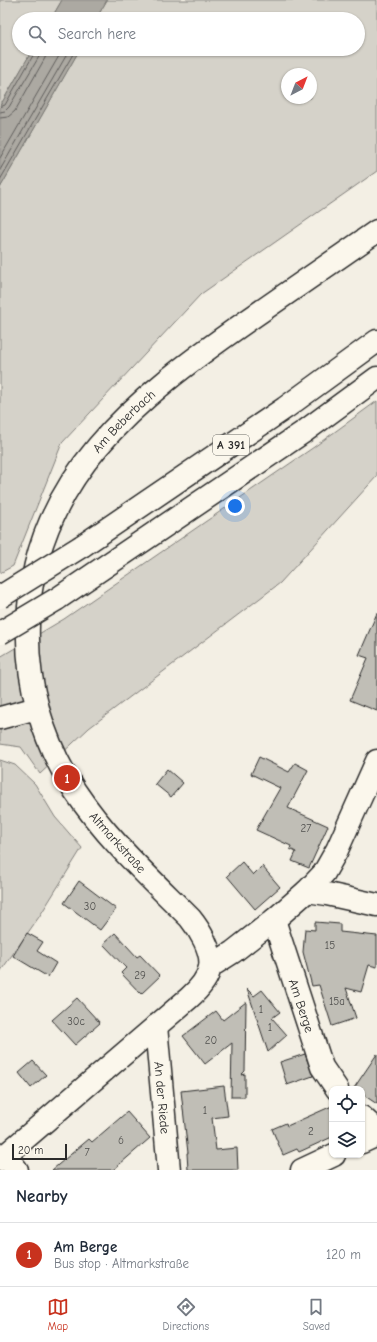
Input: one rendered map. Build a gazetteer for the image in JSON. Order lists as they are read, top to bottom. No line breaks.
{"streets":{"main road":["Am Beberbach","A 391","Altmarkstraße","Am Berge","An der Riede"]},"crossings":[["Am Beberbach","Altmarkstraße"]],"house_numbers":["27","30","15","29","15a","1","30c","1","20","1","2","6","7"],"scale_bar":"20 m","north":"top right","page":{"search":"Search here","pins":"1","scale":"20 m","heading":"Nearby","list":[{"mark":"1","name":"Am Berge","note":"Bus stop · Altmarkstraße","value":"120 m"}],"nav":["Map","Directions","Saved"]}}
